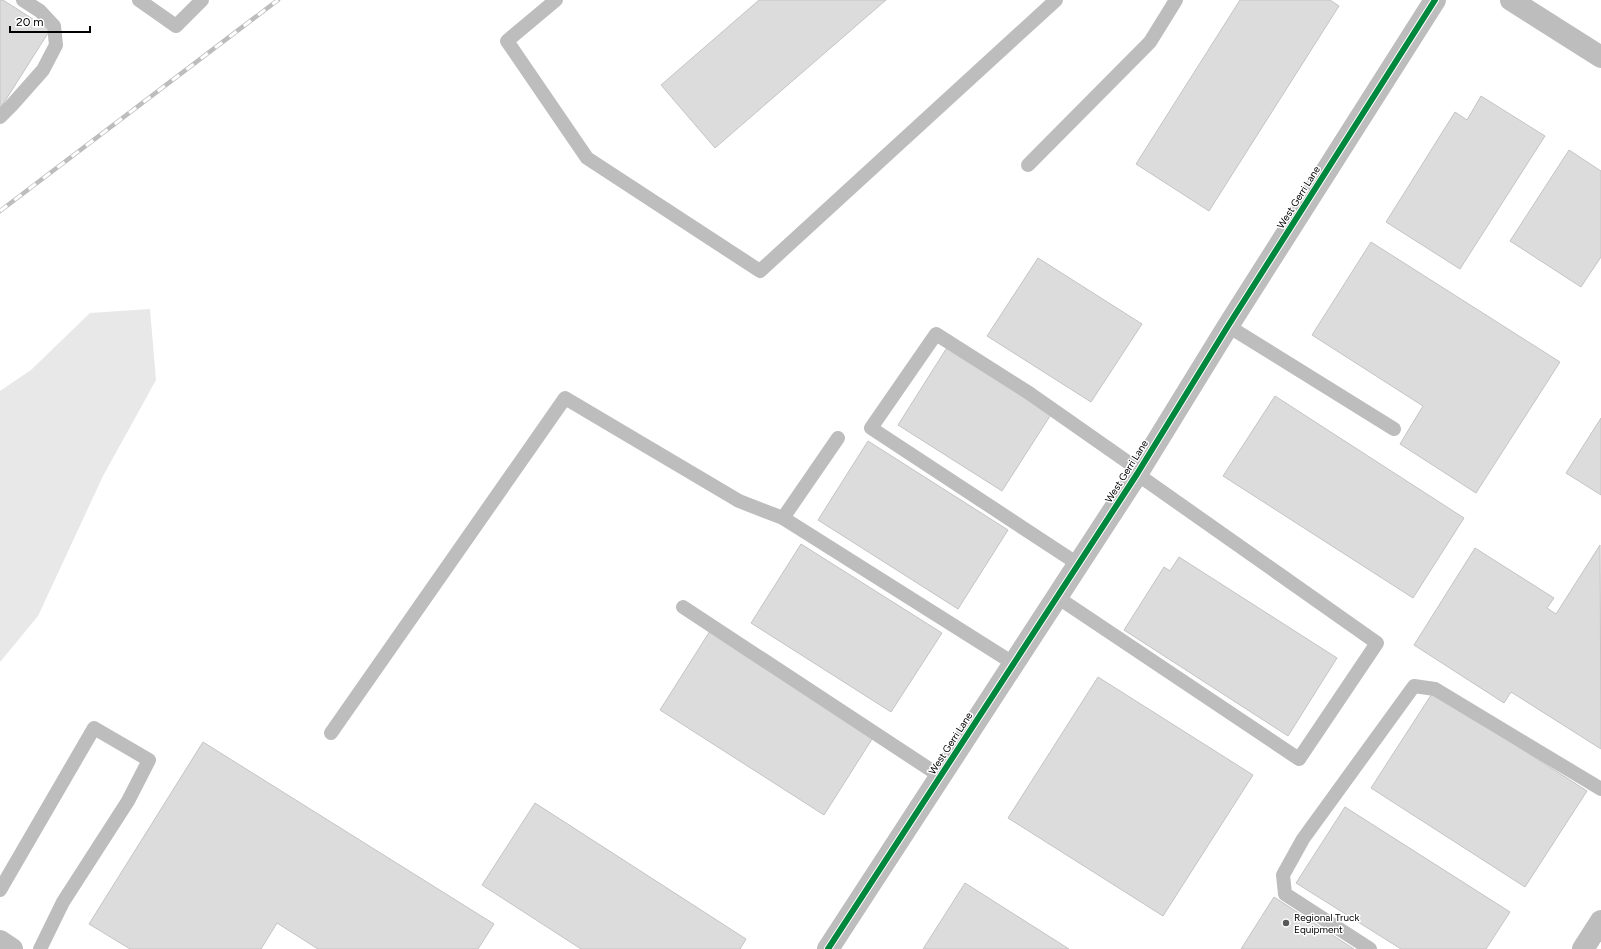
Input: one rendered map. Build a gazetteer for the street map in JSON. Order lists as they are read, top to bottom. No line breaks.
{"streets":{"street":["West Gerri Lane"]},"places":["Regional Truck Equipment"],"scale_bar":"20 m"}
